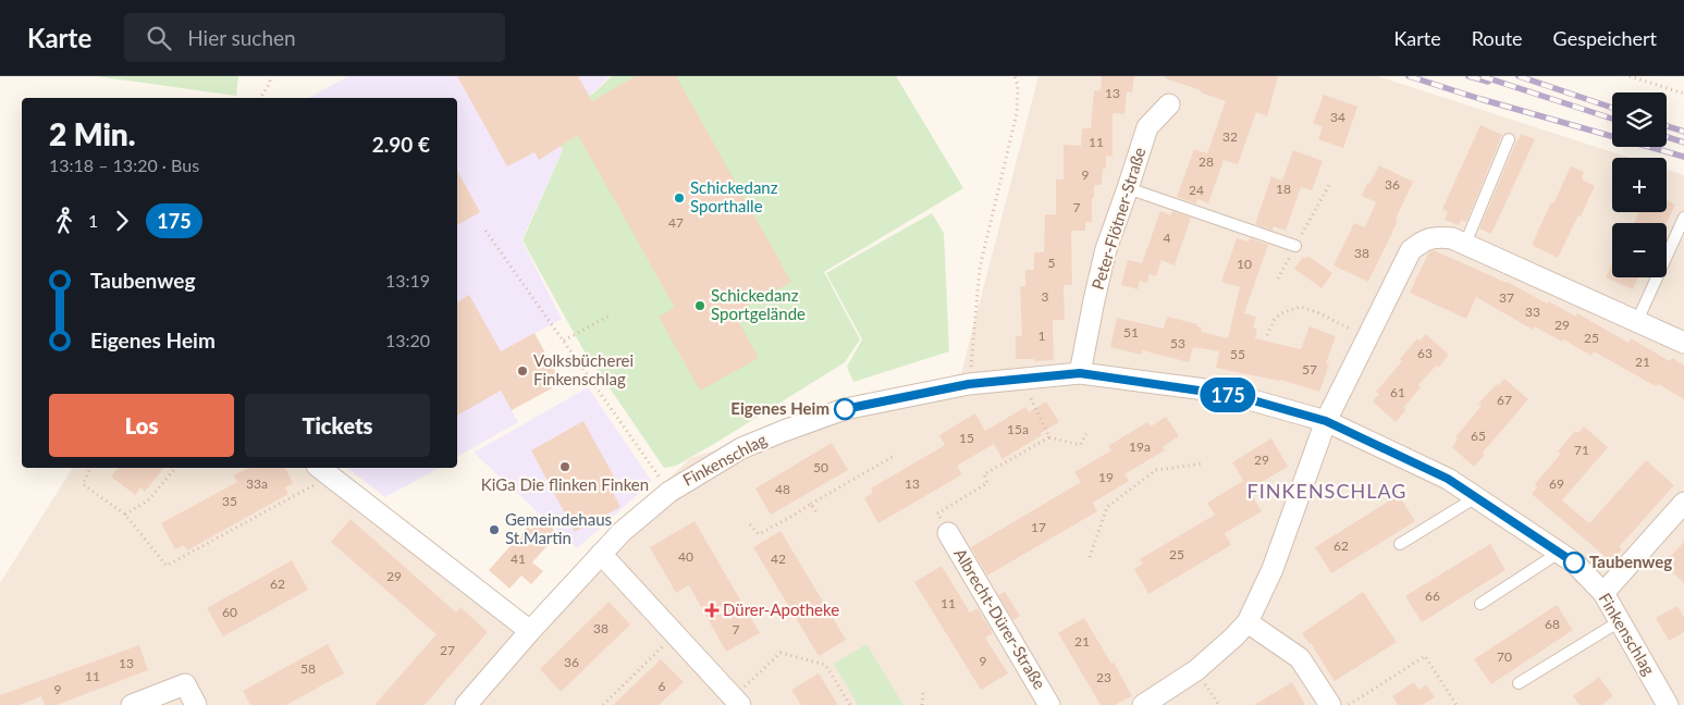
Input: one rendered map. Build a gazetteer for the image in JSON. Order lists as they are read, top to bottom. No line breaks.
{"streets":{"street":["Peter-Flötner-Straße","Finkenschlag","Albrecht-Dürer-Straße"]},"crossings":[["Peter-Flötner-Straße","Finkenschlag"]],"districts":["FINKENSCHLAG"],"places":{"other":["Schickedanz Sporthalle","Schickedanz Sportgelände","Volksbücherei Finkenschlag","Eigenes Heim","KiGa Die flinken Finken","Gemeindehaus St.Martin","Taubenweg"],"health":["Dürer-Apotheke"]},"lines":["bus line 175"],"house_numbers":["13","34","32","11","28","9","36","18","24","7","47","4","38","5","10","3","37","33","29","51","1","25","53","63","55","21","57","61","67","15a","65","15","19a","71","29","50","19","33a","13","69","48","35","17","62","25","40","41","42","29","62","66","11","60","68","38","7","21","27","70","9","36","13","58","11","23","6","9"],"page":{"header":"Karte","search":"Hier suchen","nav":["Karte","Route","Gespeichert"],"on_map":"175","map_buttons":["+","−"],"heading":["2 Min.","13:18 – 13:20 · Bus","2.90 €"],"legs":["1","175"],"list":[{"name":"Taubenweg","value":"13:19"},{"name":"Eigenes Heim","value":"13:20"}],"buttons":["Los","Tickets"]}}
